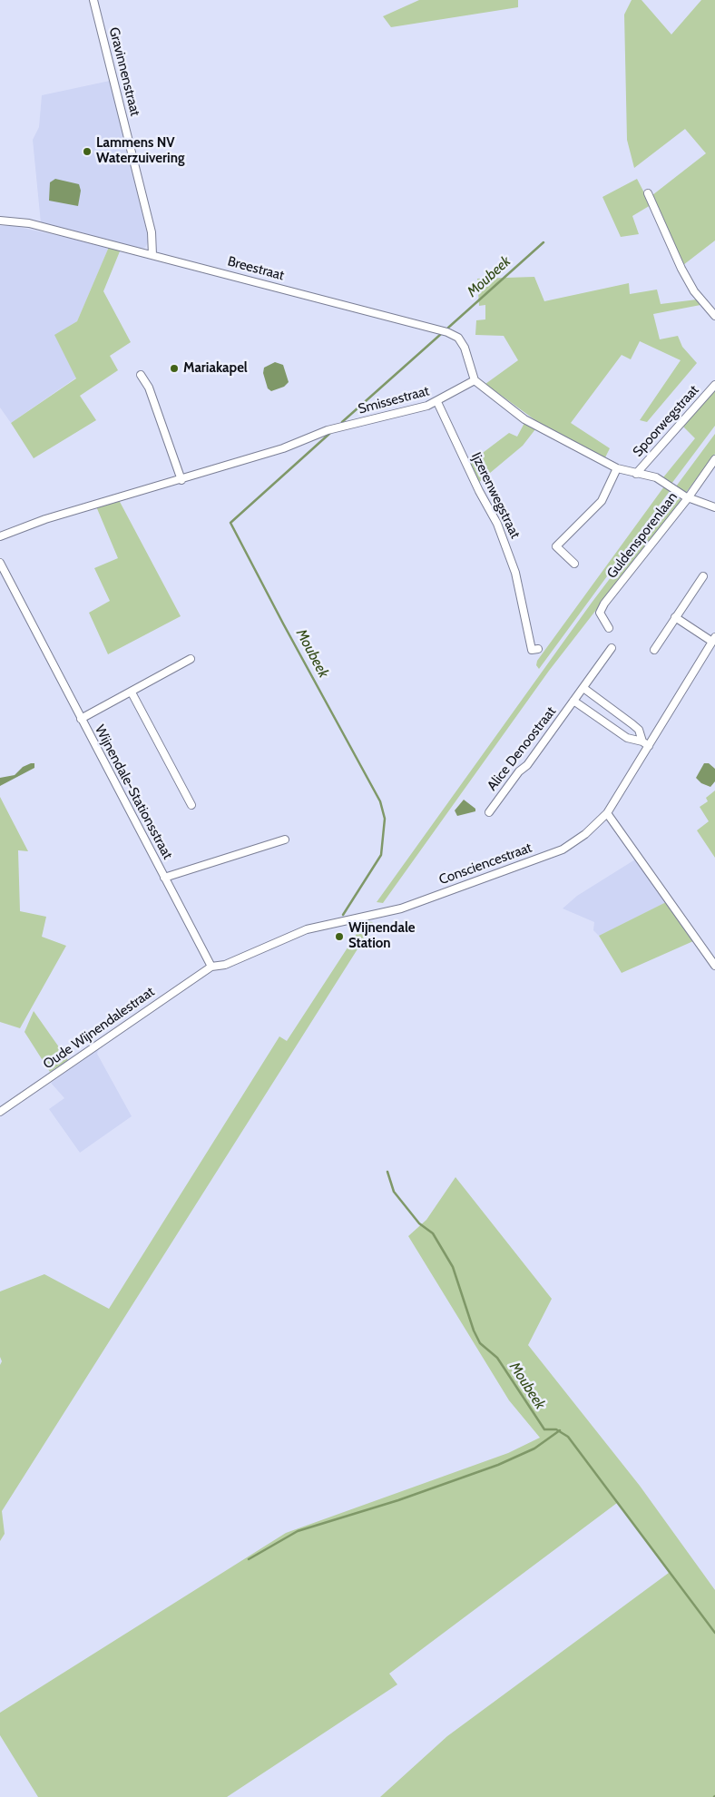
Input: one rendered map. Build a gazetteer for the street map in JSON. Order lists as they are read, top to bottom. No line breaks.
{"streets":{"street":["Gravinnenstraat","Breestraat","Smissestraat","Spoorwegstraat","Ijzerenwegstraat","Guldensporenlaan","Alice Denoostraat","Wijnendale-Stationsstraat","Consciencestraat","Oude Wijnendalestraat"]},"crossings":[["Gravinnenstraat","Breestraat"],["Breestraat","Smissestraat"],["Smissestraat","Ijzerenwegstraat"],["Alice Denoostraat","Consciencestraat"],["Wijnendale-Stationsstraat","Consciencestraat"],["Wijnendale-Stationsstraat","Oude Wijnendalestraat"],["Consciencestraat","Oude Wijnendalestraat"]],"water":["Moubeek"],"places":["Lammens NV Waterzuivering","Mariakapel","Wijnendale Station"]}
